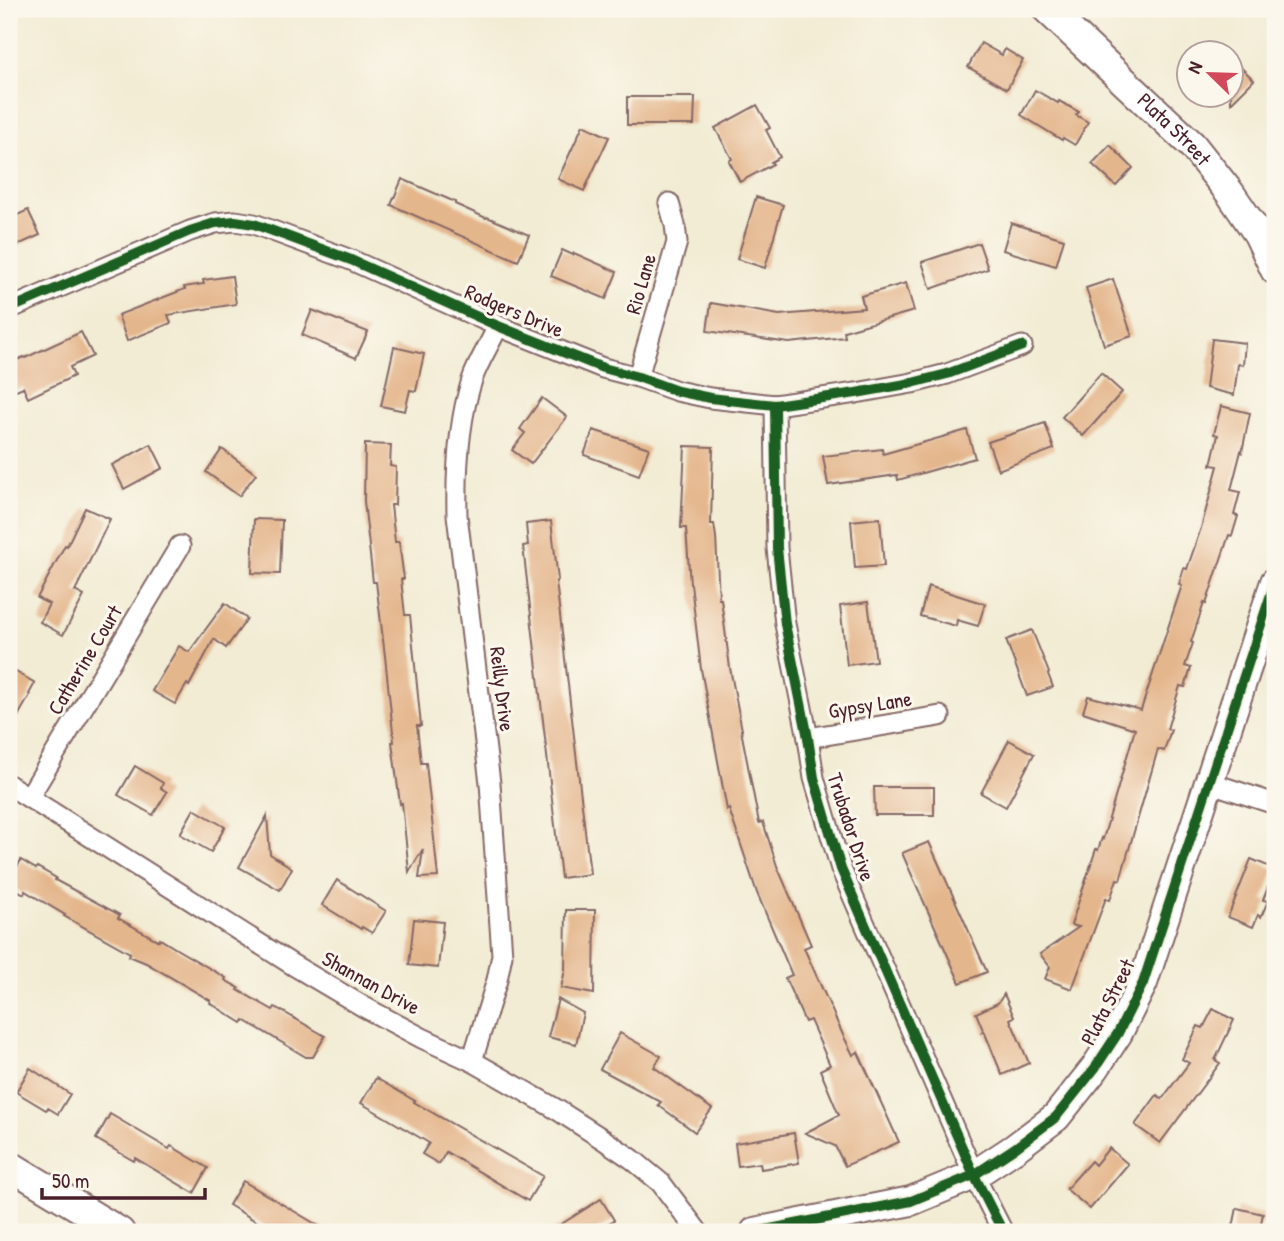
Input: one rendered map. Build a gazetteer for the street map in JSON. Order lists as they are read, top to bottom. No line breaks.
{"streets":{"street":["Plata Street","Rio Lane","Rodgers Drive","Catherine Court","Reilly Drive","Gypsy Lane","Trubador Drive","Shannan Drive"]},"crossings":[["Plata Street","Trubador Drive"],["Rio Lane","Rodgers Drive"],["Rodgers Drive","Reilly Drive"],["Rodgers Drive","Trubador Drive"],["Catherine Court","Shannan Drive"],["Reilly Drive","Shannan Drive"],["Gypsy Lane","Trubador Drive"]],"scale_bar":"50 m","north":"top left"}
